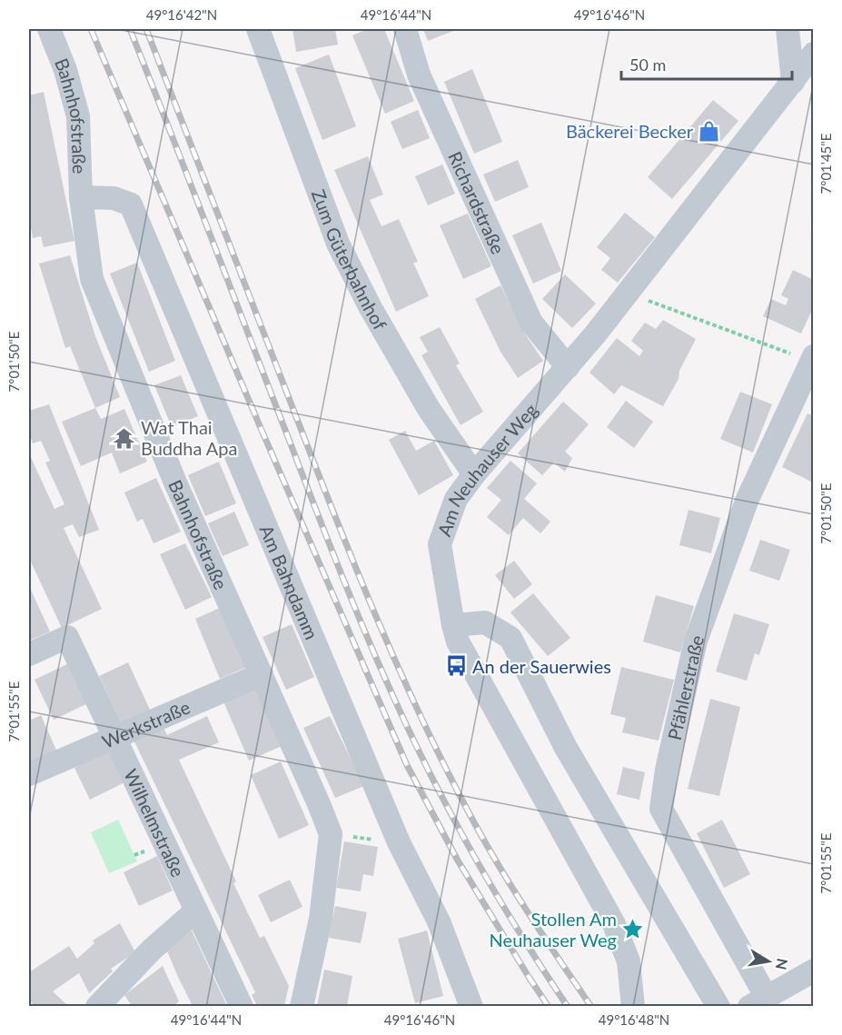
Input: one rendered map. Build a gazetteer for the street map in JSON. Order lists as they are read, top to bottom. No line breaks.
{"streets":{"street":["Bahnhofstraße","Richardstraße","Zum Güterbahnhof","Am Neuhauser Weg","Am Bahndamm","Pfählerstraße","Werkstraße","Wilhelmstraße"]},"crossings":[["Bahnhofstraße","Am Bahndamm"],["Bahnhofstraße","Werkstraße"],["Richardstraße","Am Neuhauser Weg"],["Zum Güterbahnhof","Am Neuhauser Weg"],["Werkstraße","Wilhelmstraße"]],"places":{"shop":["Bäckerei Becker"],"temple":["Wat Thai Buddha Apa"],"bus stop":["An der Sauerwies"],"place":["Stollen Am Neuhauser Weg"]},"scale_bar":"50 m","north":"right","coordinates":["49°16'42\"N","49°16'44\"N","49°16'46\"N","7°01'45\"E","7°01'50\"E","7°01'55\"E","49°16'48\"N"]}
